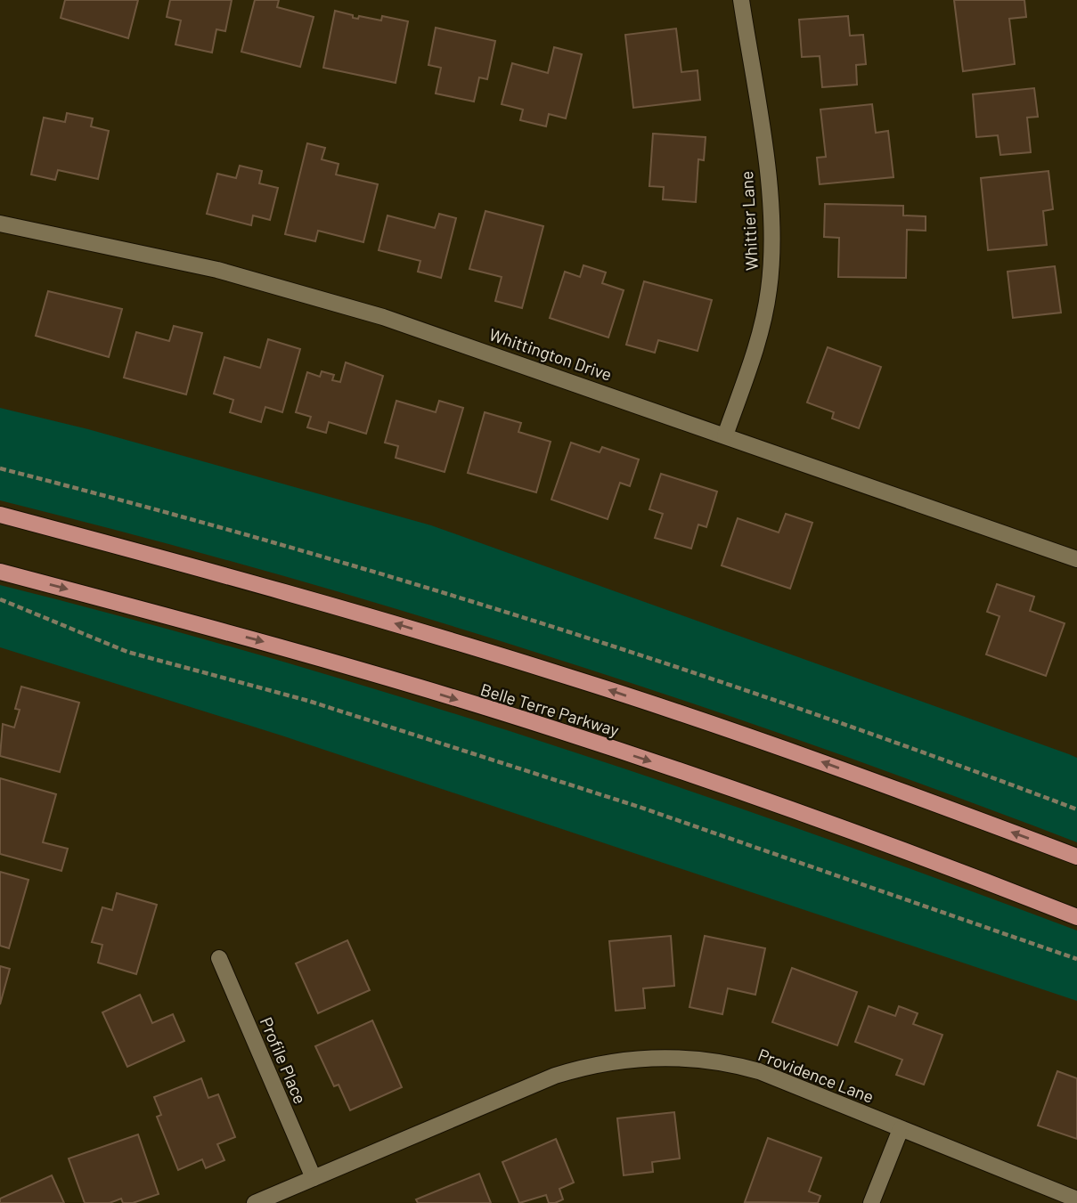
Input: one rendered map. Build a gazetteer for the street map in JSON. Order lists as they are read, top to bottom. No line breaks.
{"streets":{"main road":["Belle Terre Parkway"],"street":["Whittier Lane","Whittington Drive","Profile Place","Providence Lane"]},"crossings":[["Whittier Lane","Whittington Drive"],["Profile Place","Providence Lane"]]}
